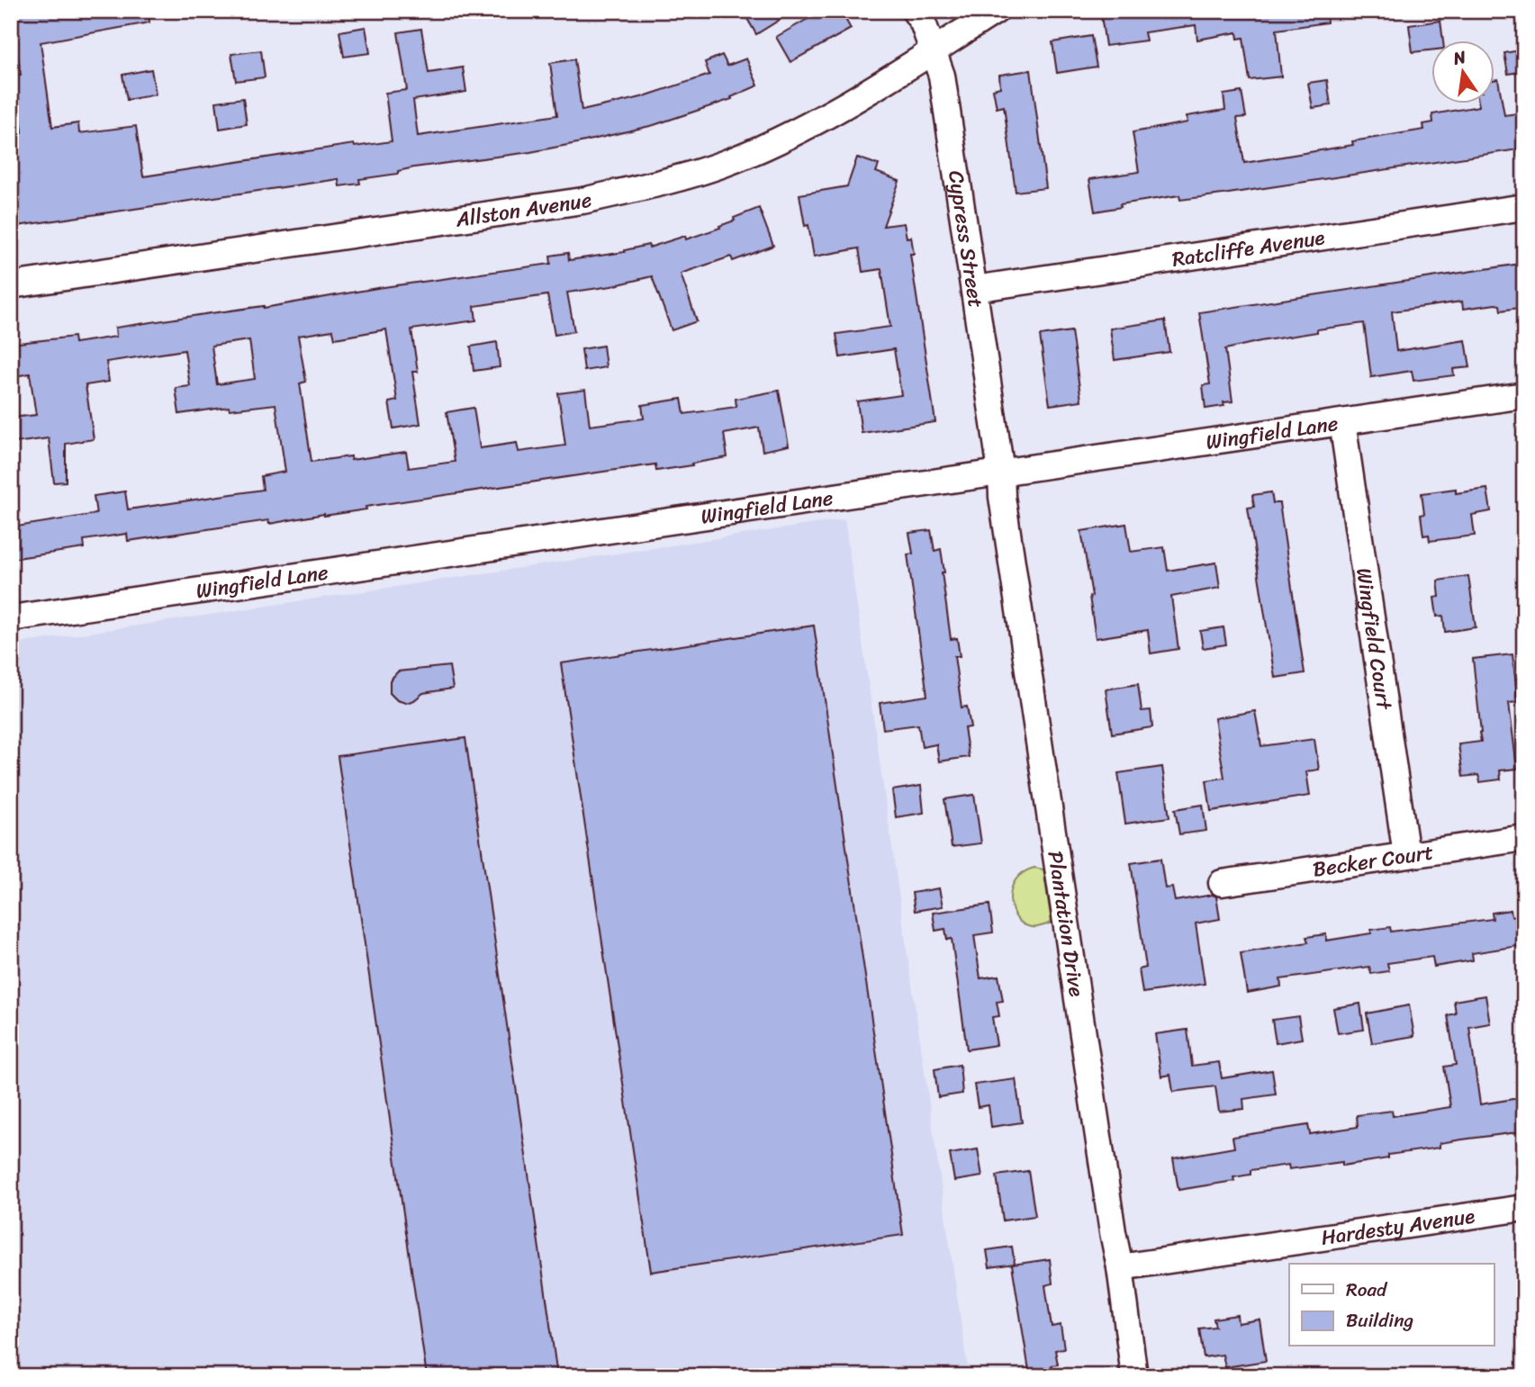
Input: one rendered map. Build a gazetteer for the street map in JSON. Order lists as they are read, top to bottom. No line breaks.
{"streets":{"street":["Allston Avenue","Cypress Street","Ratcliffe Avenue","Wingfield Lane","Wingfield Court","Becker Court","Plantation Drive","Hardesty Avenue"]},"crossings":[["Allston Avenue","Cypress Street"],["Cypress Street","Ratcliffe Avenue"],["Cypress Street","Wingfield Lane"],["Cypress Street","Plantation Drive"],["Wingfield Lane","Wingfield Court"],["Wingfield Lane","Plantation Drive"],["Wingfield Court","Becker Court"],["Plantation Drive","Hardesty Avenue"]],"legend":["Road","Building"],"north":"top"}
